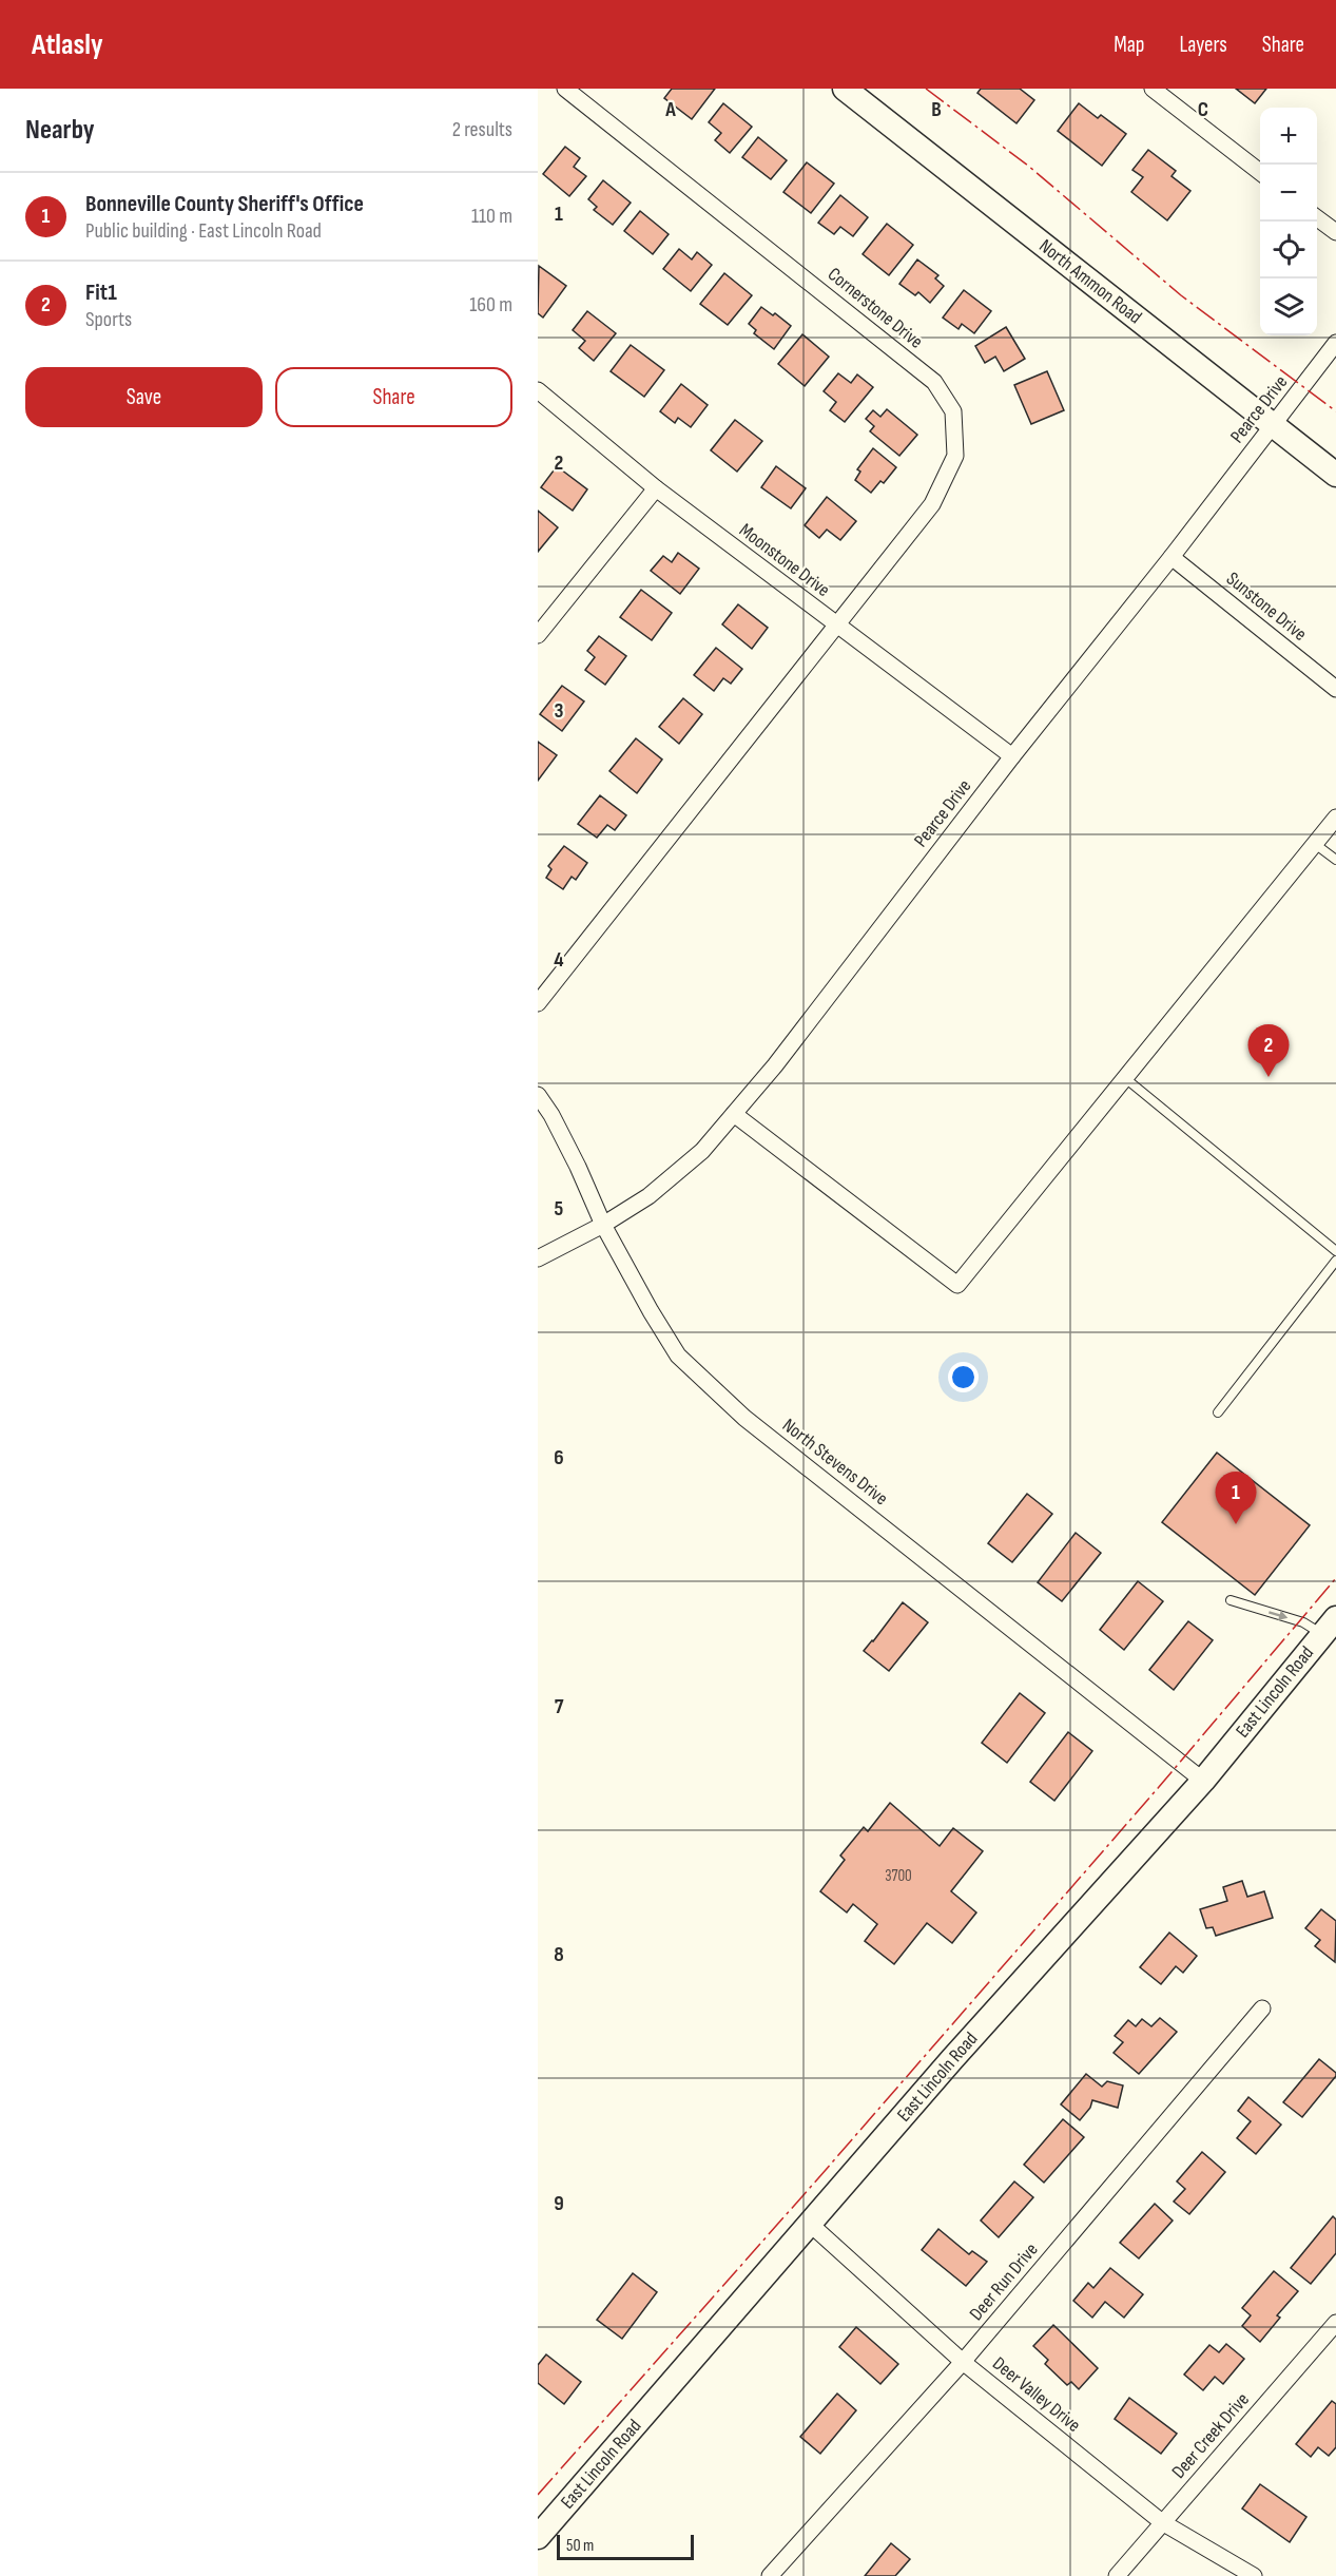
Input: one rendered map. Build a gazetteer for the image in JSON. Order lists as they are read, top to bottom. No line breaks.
{"streets":{"main road":["North Ammon Road","East Lincoln Road"],"street":["Cornerstone Drive","Pearce Drive","Moonstone Drive","Sunstone Drive","North Stevens Drive","Deer Run Drive","Deer Valley Drive","Deer Creek Drive"]},"crossings":[["North Ammon Road","Pearce Drive"],["Cornerstone Drive","Moonstone Drive"],["Pearce Drive","Moonstone Drive"],["Pearce Drive","Sunstone Drive"],["Pearce Drive","North Stevens Drive"],["North Stevens Drive","East Lincoln Road"],["East Lincoln Road","Deer Valley Drive"],["Deer Run Drive","Deer Valley Drive"],["Deer Valley Drive","Deer Creek Drive"]],"house_numbers":["3700"],"scale_bar":"50 m","page":{"header":"Atlasly","nav":["Map","Layers","Share"],"heading":["Nearby","2 results"],"map_buttons":["+","−"],"list":[{"mark":"1","name":"Bonneville County Sheriff's Office","note":"Public building · East Lincoln Road","value":"110 m"},{"mark":"2","name":"Fit1","note":"Sports","value":"160 m"}],"buttons":["Save","Share"],"pins":["2","1"],"scale":"50 m"},"grid":{"columns":["A","B","C"],"rows":["1","2","3","4","5","6","7","8","9"]}}
